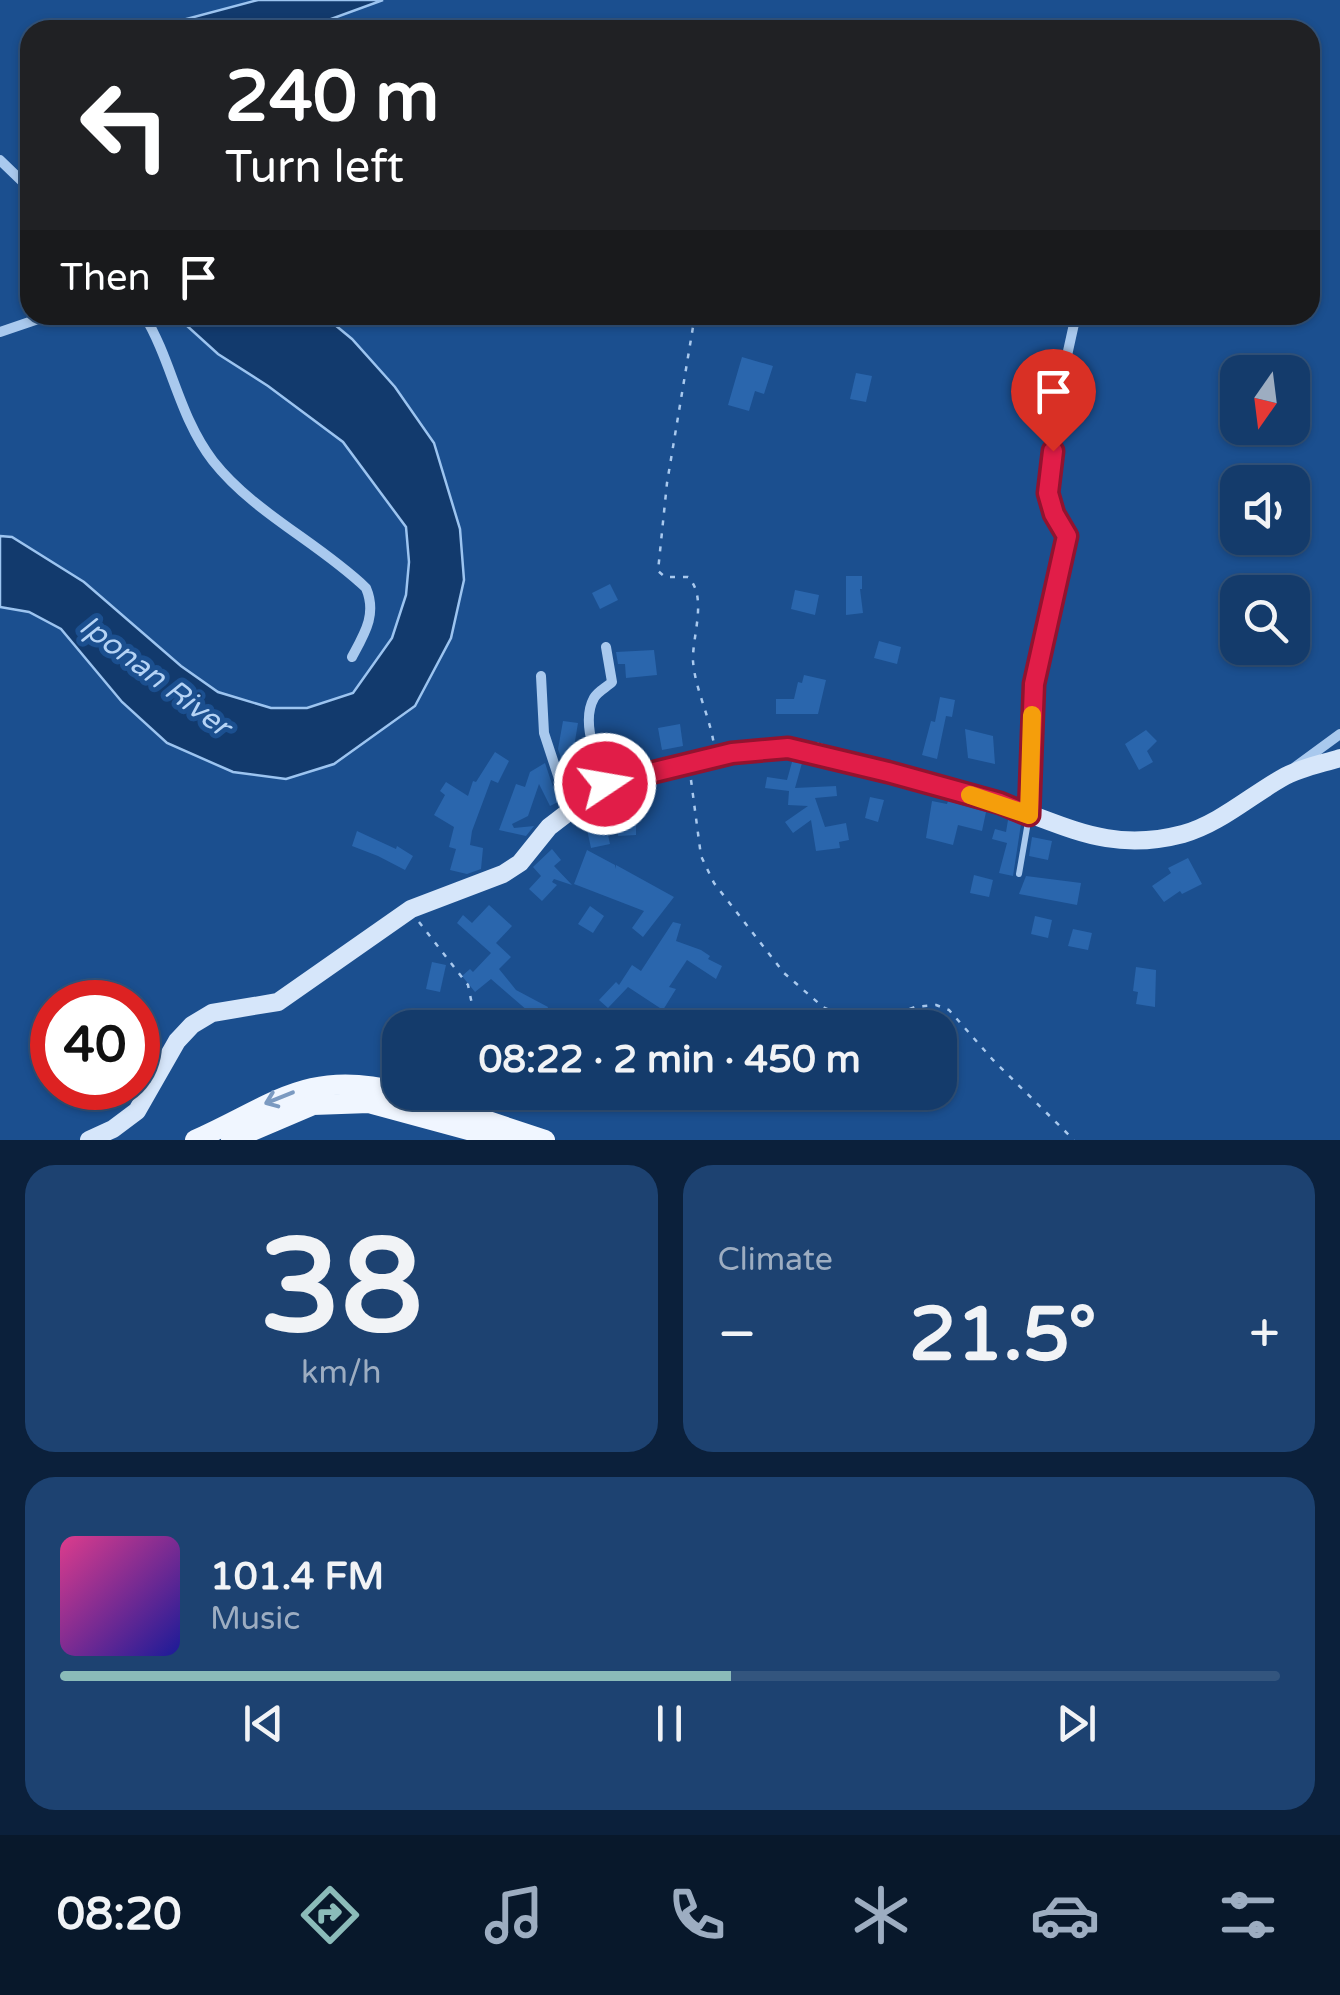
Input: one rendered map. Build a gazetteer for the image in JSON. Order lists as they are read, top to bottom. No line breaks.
{"water":["Iponan River"],"north":"bottom","page":{"turn":["240 m","Turn left"],"then":"Then","limit":"40","trip":"08:22 · 2 min · 450 m","tile":[["38","km/h"],"Climate"],"heat":["−","21.5°","+"],"song":["101.4 FM","Music"],"tabs":"08:20"}}
